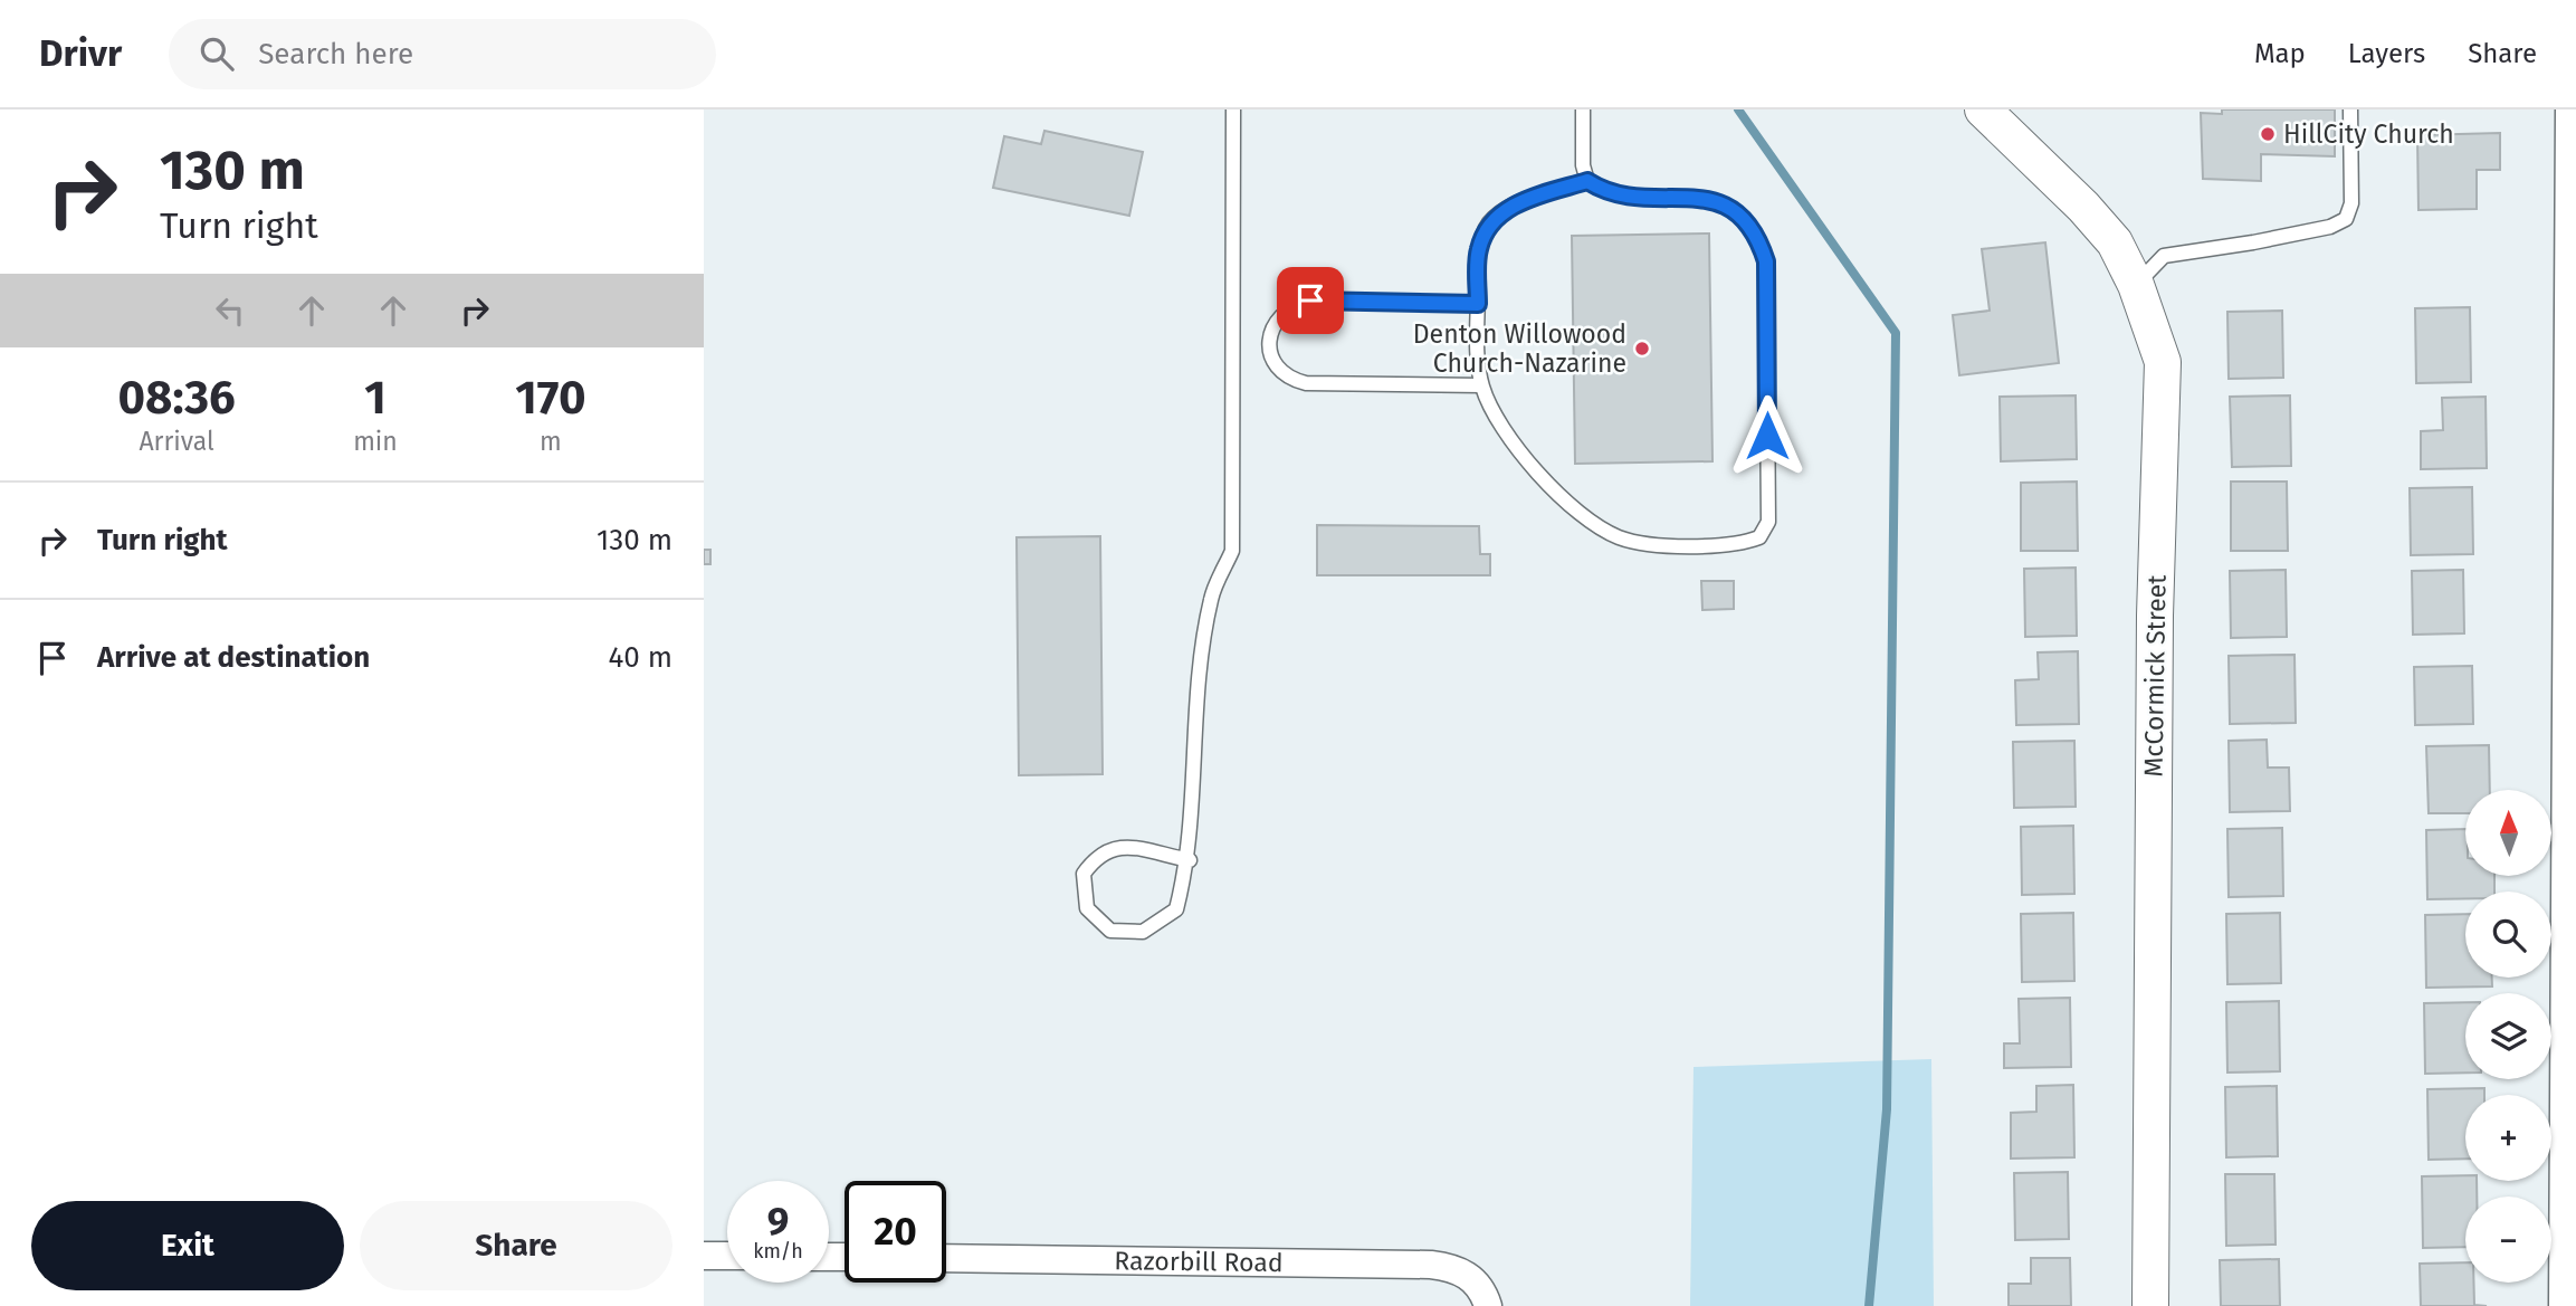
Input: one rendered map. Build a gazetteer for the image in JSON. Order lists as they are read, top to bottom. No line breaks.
{"streets":{"street":["McCormick Street","Razorbill Road"]},"places":["HillCity Church","Denton Willowood Church-Nazarine"],"north":"top","page":{"header":"Drivr","search":"Search here","nav":["Map","Layers","Share"],"turn":["130 m","Turn right"],"eta":["08:36","Arrival","1","min","170","m"],"list":[{"name":"Turn right","value":"130 m"},{"name":"Arrive at destination","value":"40 m"}],"map_buttons":["+","−"],"speed":"9 km/h","limit":"20","buttons":["Exit","Share"]}}
